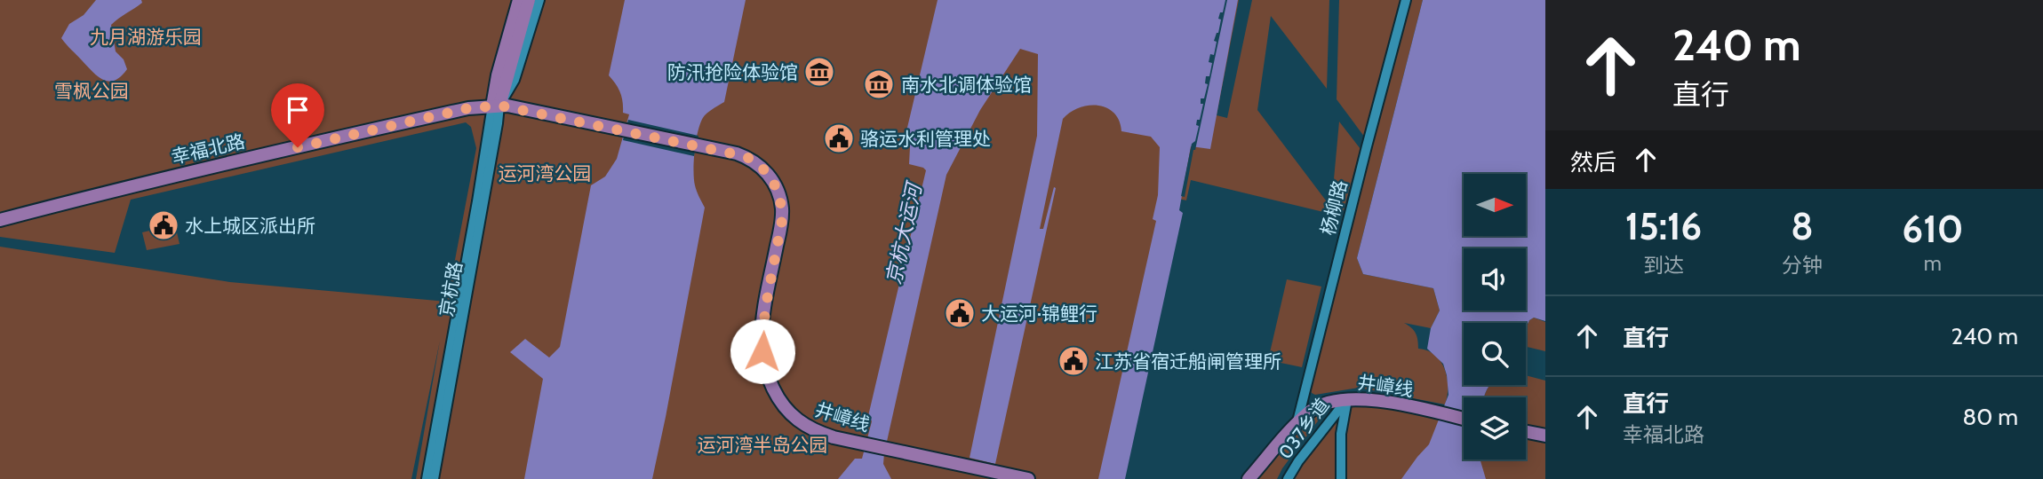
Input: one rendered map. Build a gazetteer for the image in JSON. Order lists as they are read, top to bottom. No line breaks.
{"streets":{"main road":["幸福北路","井嶂线"],"street":["杨柳路","京杭路","037乡道"]},"crossings":[["幸福北路","京杭路"],["幸福北路","井嶂线"],["杨柳路","井嶂线"],["井嶂线","037乡道"]],"water":["京杭大运河"],"parks":["九月湖游乐园","雪枫公园","运河湾公园","运河湾半岛公园"],"places":{"museum":["防汛抢险体验馆","南水北调体验馆"],"public building":["骆运水利管理处","水上城区派出所","大运河·锦鲤行","江苏省宿迁船闸管理所"]},"north":"right","page":{"turn":["240 m","直行"],"then":"然后","eta":["15:16","到达","8","分钟","610","m"],"list":[{"name":"直行","value":"240 m"},{"name":"直行","note":"幸福北路","value":"80 m"}]}}
